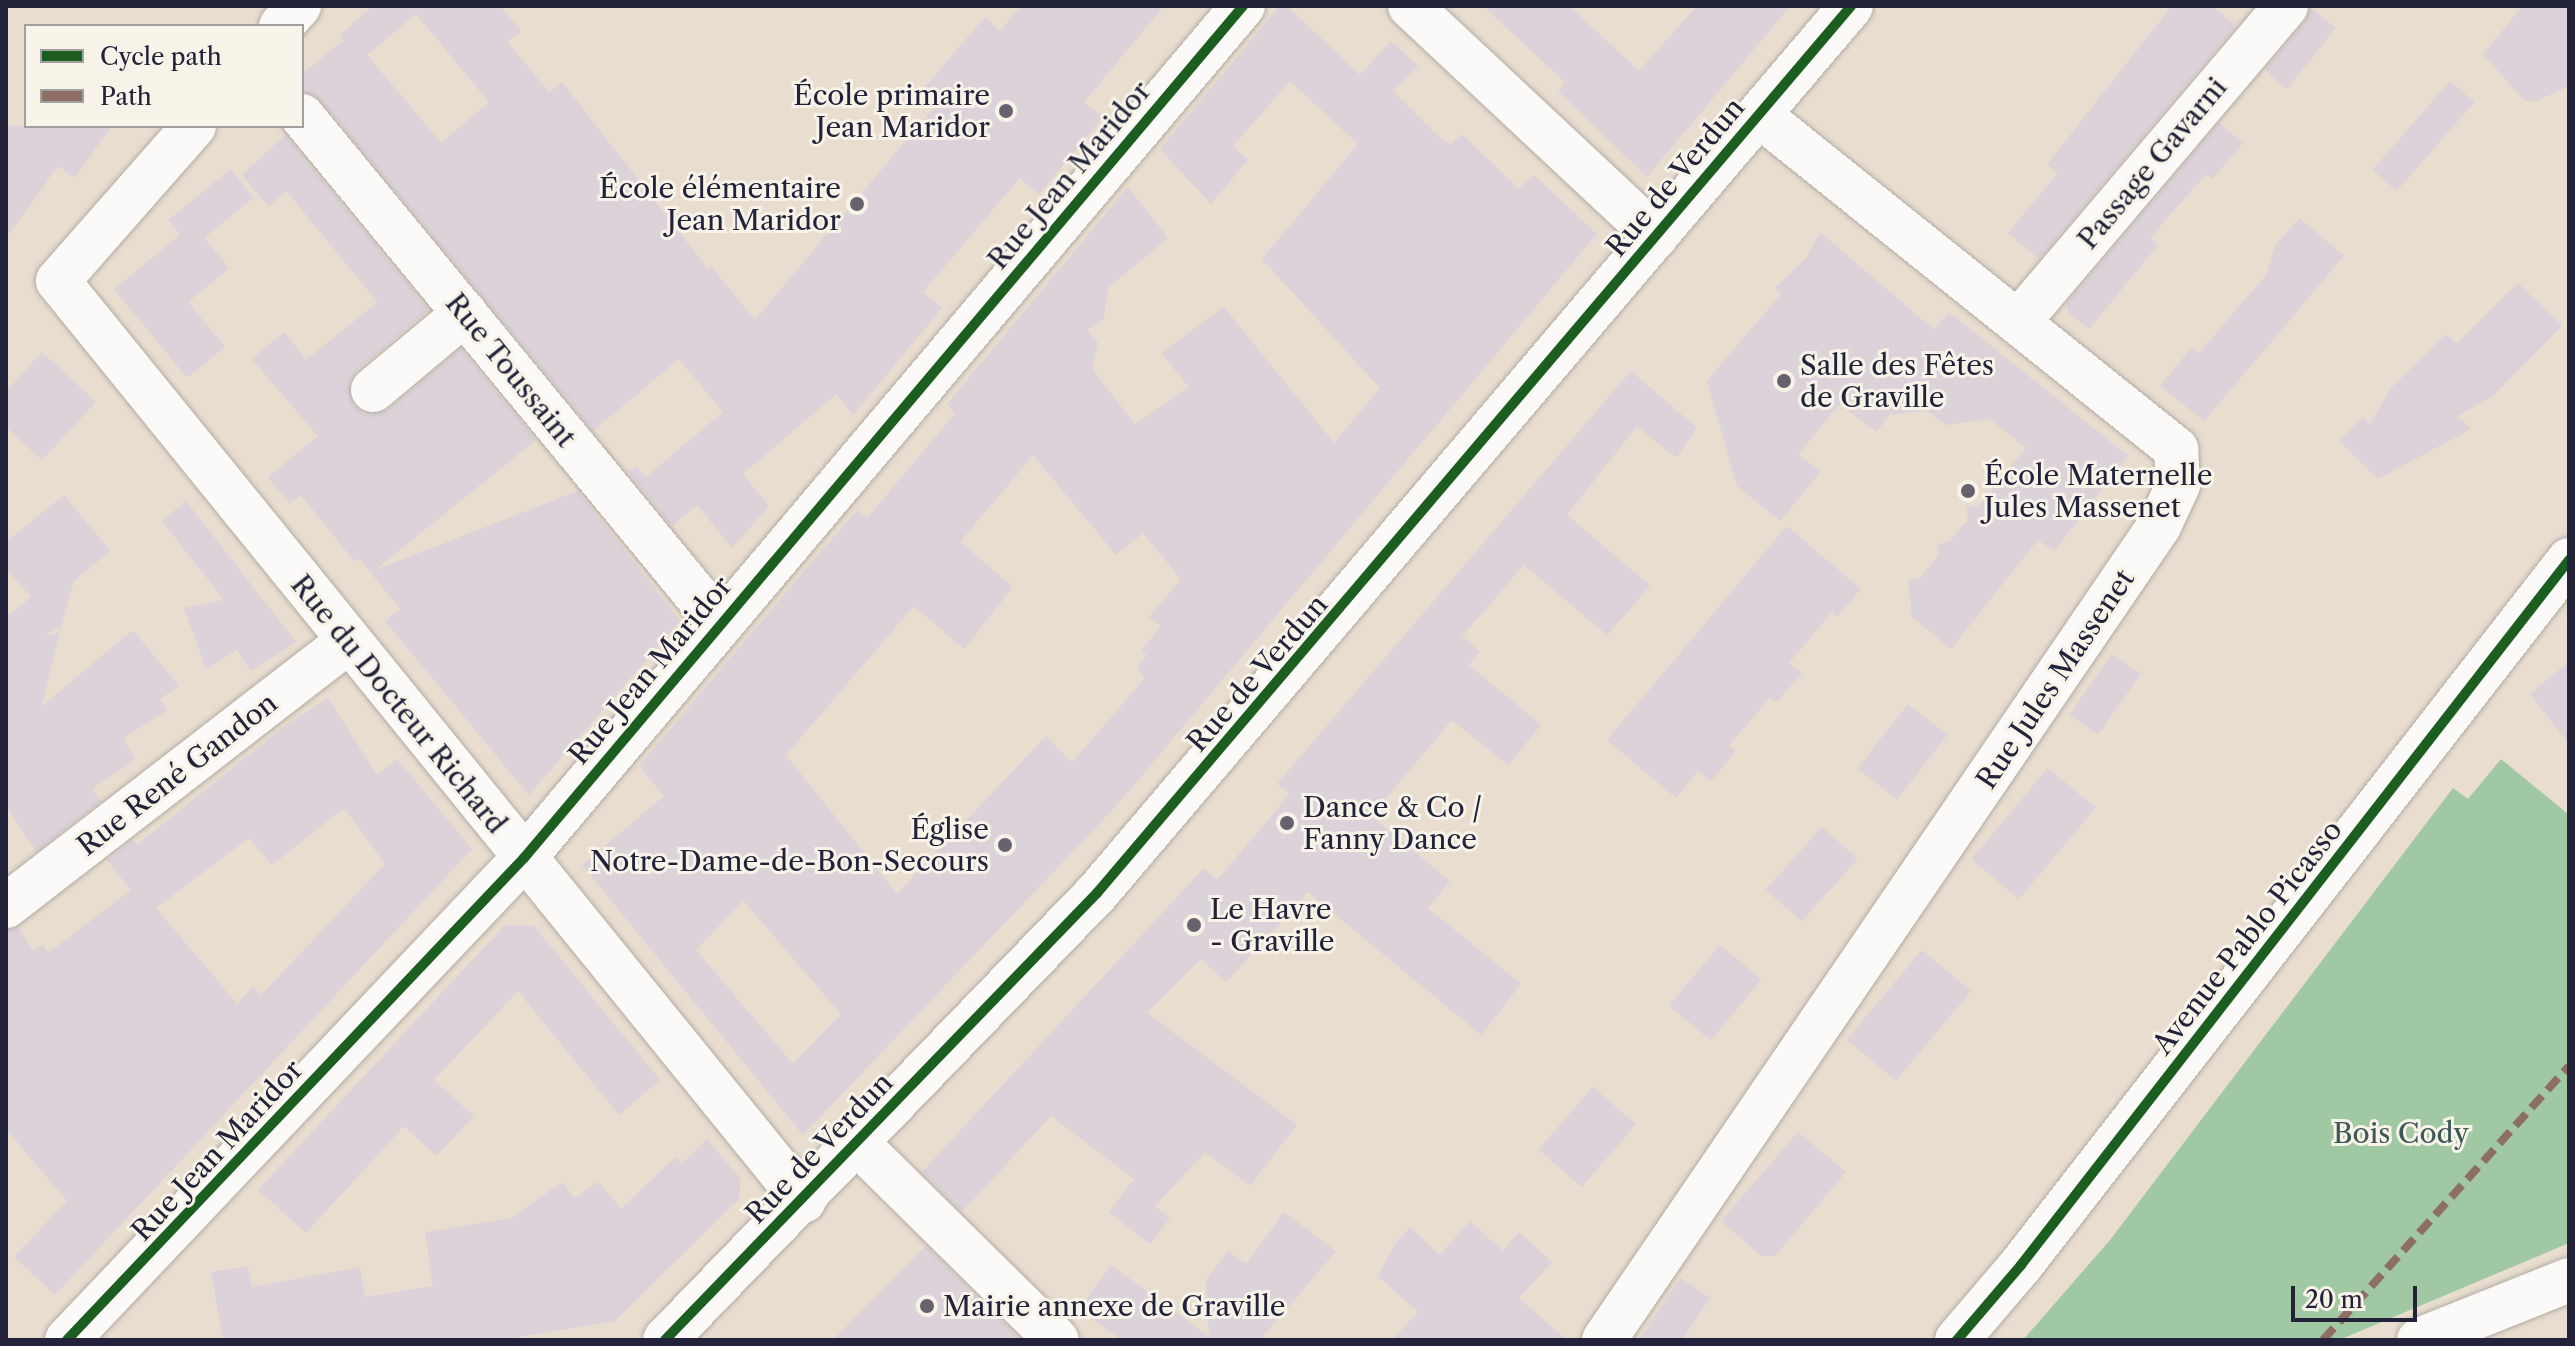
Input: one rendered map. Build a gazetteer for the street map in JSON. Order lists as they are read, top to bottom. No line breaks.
{"streets":{"street":["Passage Gavarni","Rue Jean Maridor","Rue de Verdun","Rue Toussaint","Rue Jules Massenet","Rue du Docteur Richard","Rue René Gandon","Avenue Pablo Picasso"]},"crossings":[["Passage Gavarni","Rue Jules Massenet"],["Rue Jean Maridor","Rue Toussaint"],["Rue Jean Maridor","Rue du Docteur Richard"],["Rue de Verdun","Rue Jules Massenet"],["Rue de Verdun","Rue du Docteur Richard"],["Rue du Docteur Richard","Rue René Gandon"]],"parks":["Bois Cody"],"places":["École primaire Jean Maridor","École élémentaire Jean Maridor","Salle des Fêtes de Graville","École Maternelle Jules Massenet","Dance & Co / Fanny Dance","Église Notre-Dame-de-Bon-Secours","Le Havre - Graville","Mairie annexe de Graville"],"legend":["Cycle path","Path"],"scale_bar":"20 m"}
